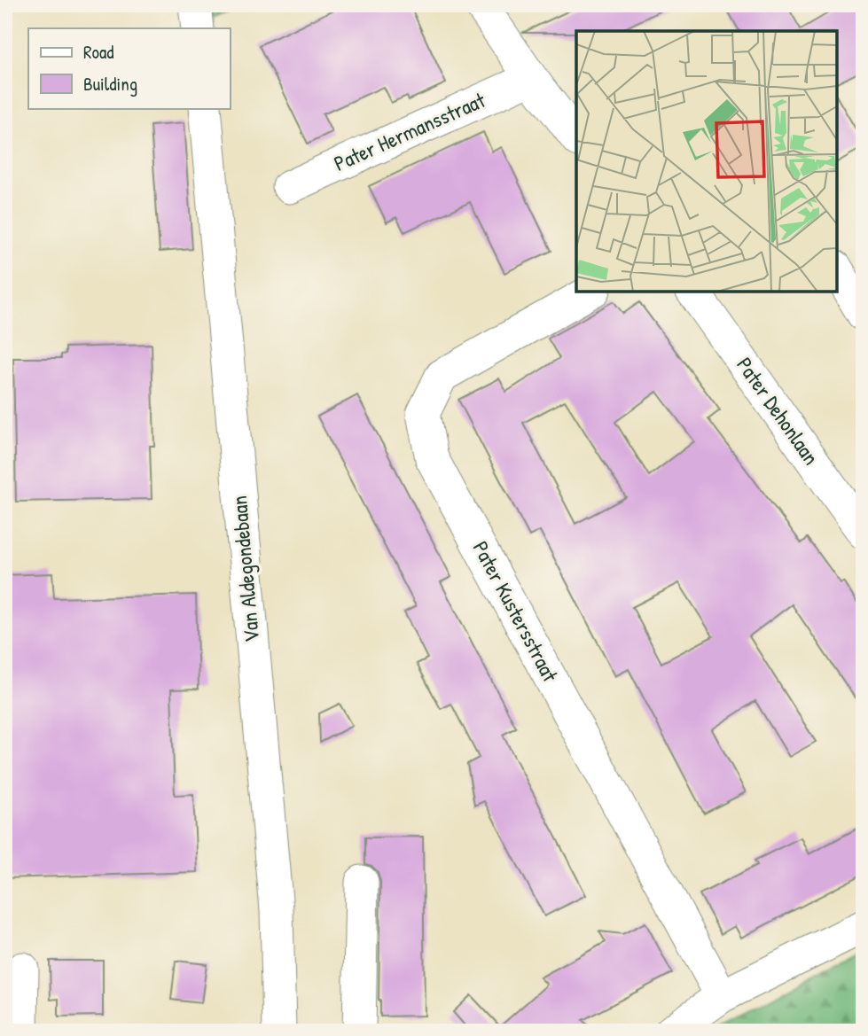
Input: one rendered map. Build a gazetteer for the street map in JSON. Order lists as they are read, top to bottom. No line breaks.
{"streets":{"street":["Pater Hermansstraat","Pater Dehonlaan","Van Aldegondebaan","Pater Kustersstraat"]},"legend":["Road","Building"]}
